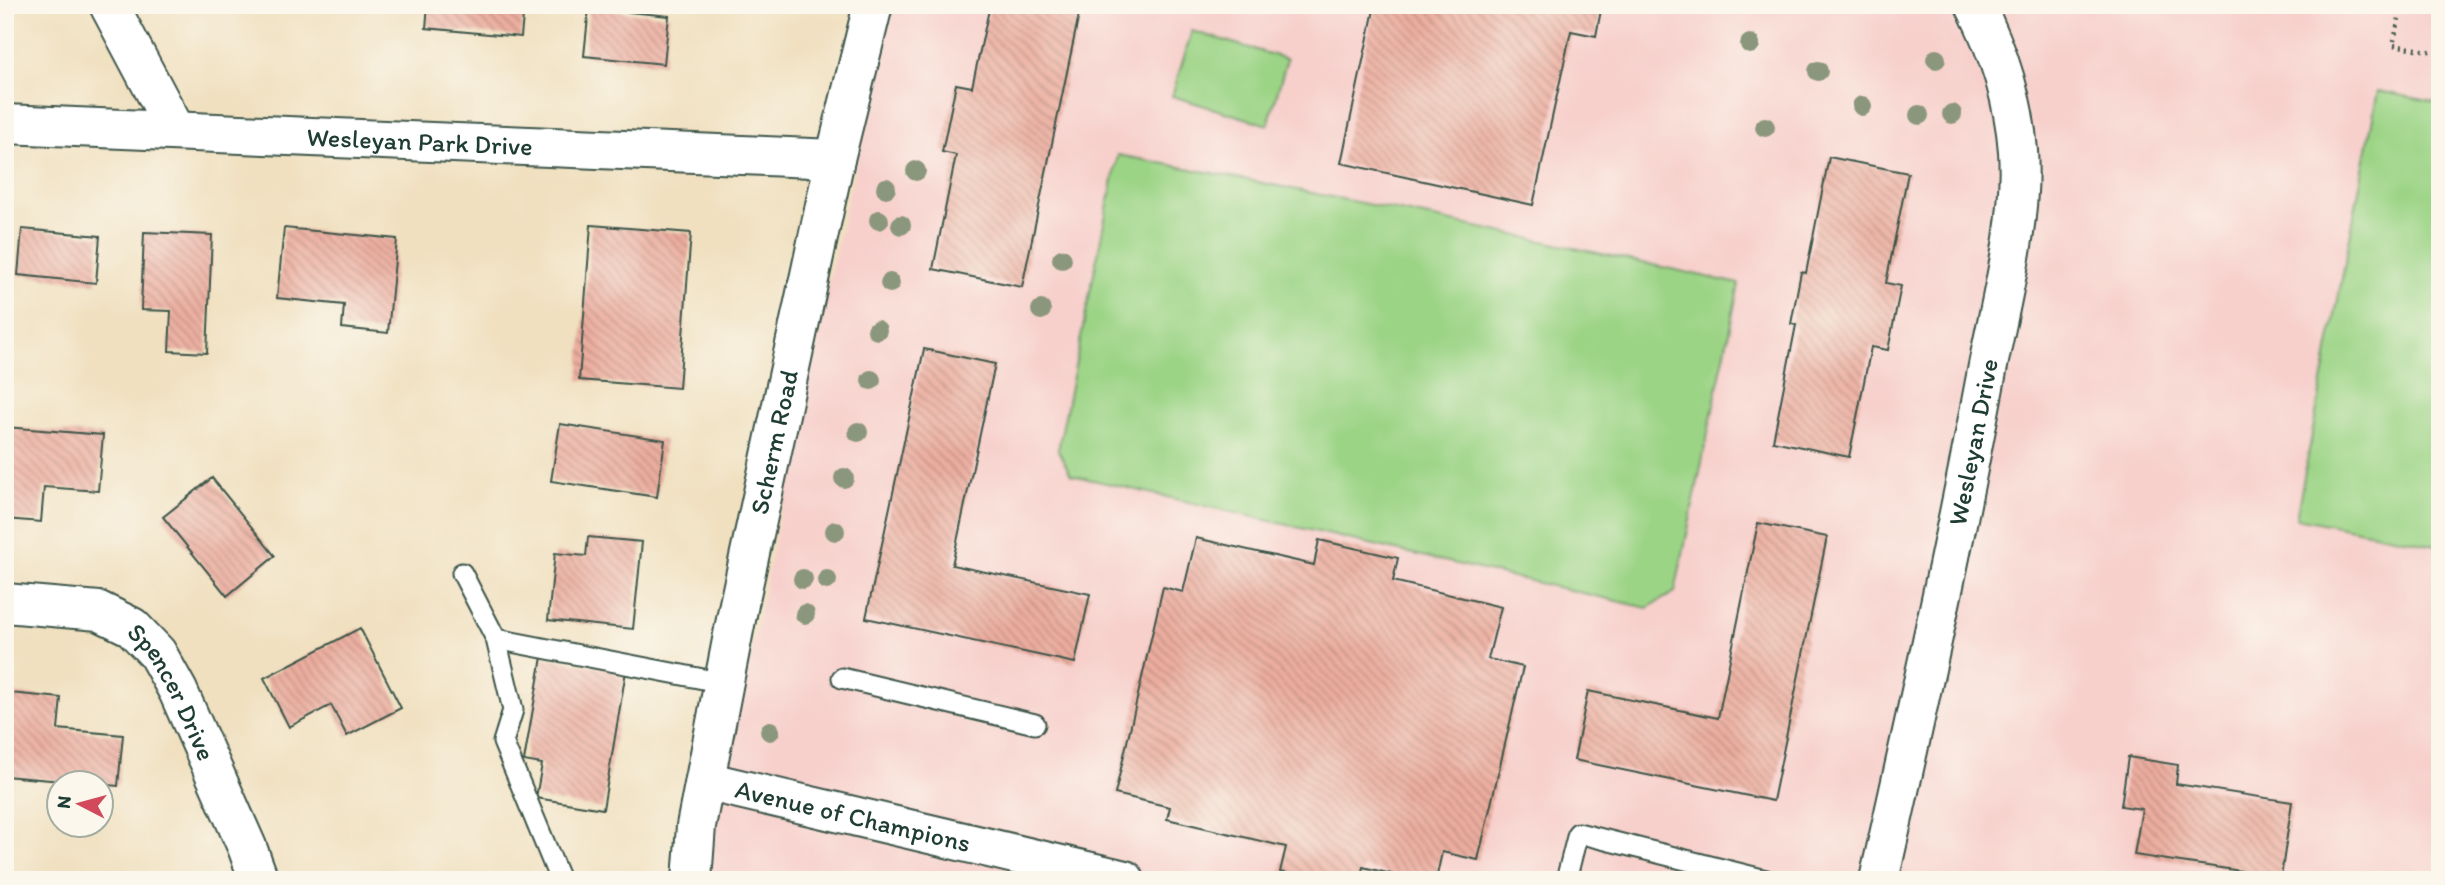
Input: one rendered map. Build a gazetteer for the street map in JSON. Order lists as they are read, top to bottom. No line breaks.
{"streets":{"street":["Wesleyan Park Drive","Scherm Road","Wesleyan Drive","Spencer Drive","Avenue of Champions"]},"crossings":[["Wesleyan Park Drive","Scherm Road"],["Scherm Road","Avenue of Champions"]],"north":"left"}
